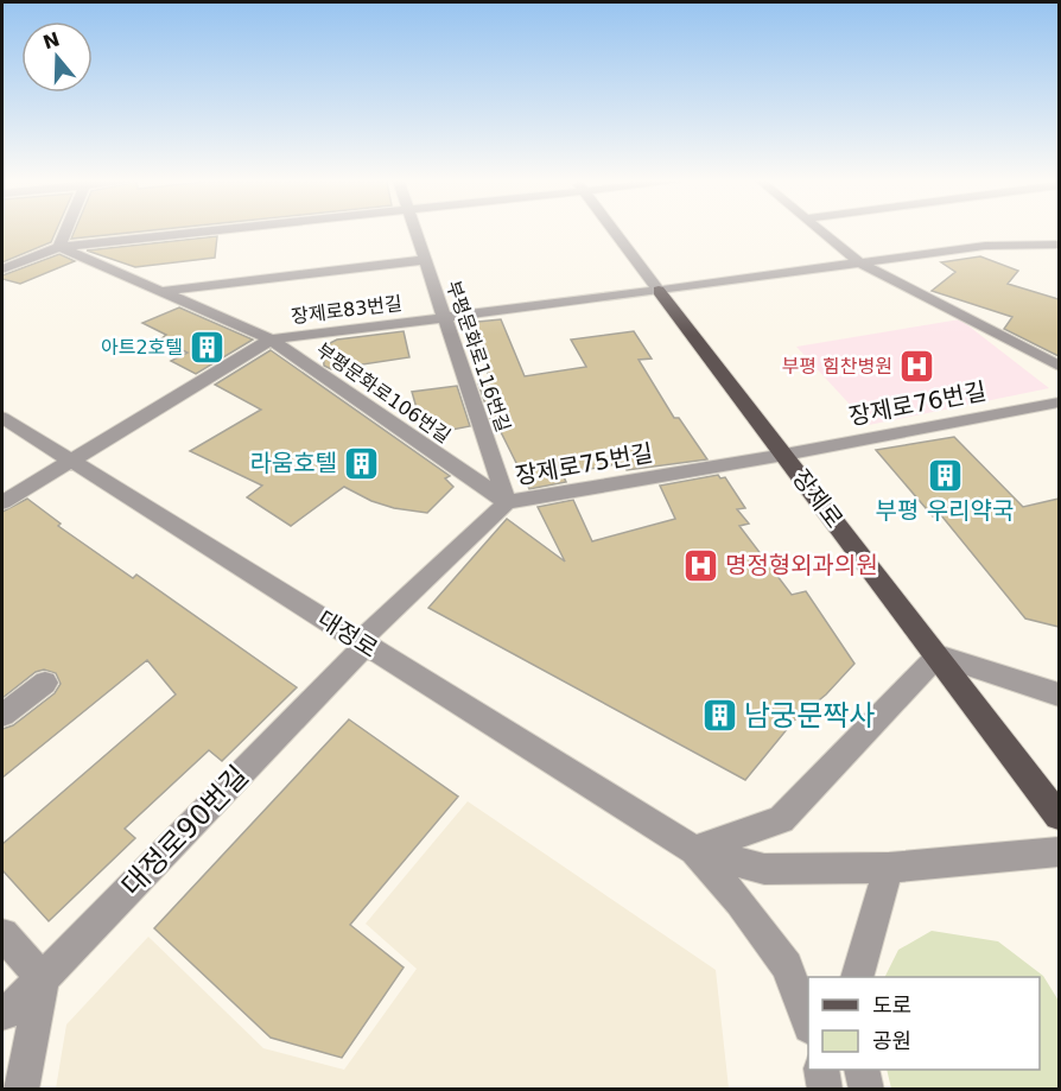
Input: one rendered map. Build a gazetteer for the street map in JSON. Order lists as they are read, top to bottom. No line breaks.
{"streets":{"main road":["장제로"],"street":["장제로83번길","부평문화로116번길","부평문화로106번길","장제로76번길","장제로75번길","대정로","대정로90번길"]},"crossings":[["장제로83번길","부평문화로116번길"],["장제로83번길","부평문화로106번길"],["장제로83번길","장제로"],["장제로83번길","대정로"],["부평문화로116번길","부평문화로106번길"],["부평문화로116번길","장제로75번길"],["부평문화로106번길","장제로75번길"],["장제로76번길","장제로75번길"],["장제로76번길","장제로"],["장제로75번길","장제로"],["장제로75번길","대정로"],["장제로75번길","대정로90번길"],["대정로","대정로90번길"]],"places":{"building":["아트2호텔","라움호텔","부평 우리약국","남궁문짝사"],"hospital":["부평 힘찬병원","명정형외과의원"]},"legend":["도로","공원"],"north":"top"}
